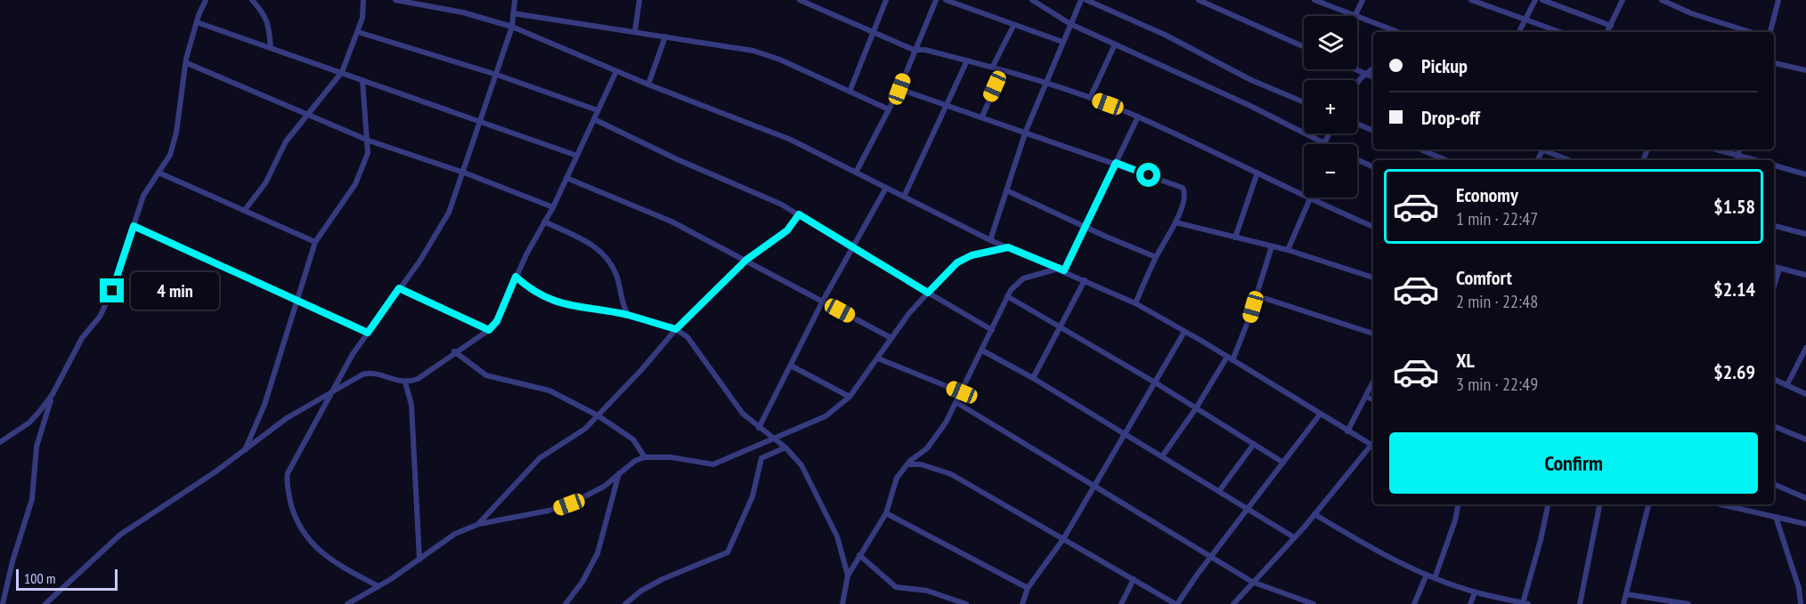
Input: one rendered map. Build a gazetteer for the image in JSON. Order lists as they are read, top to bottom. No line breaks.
{"scale_bar":"100 m","page":{"map_buttons":["+","−"],"banner":["Pickup","Drop-off"],"list":[{"name":"Economy","note":"1 min · 22:47","value":"$1.58"},{"name":"Comfort","note":"2 min · 22:48","value":"$2.14"},{"name":"XL","note":"3 min · 22:49","value":"$2.69"}],"bubble":"4 min","buttons":"Confirm","scale":"100 m"}}
